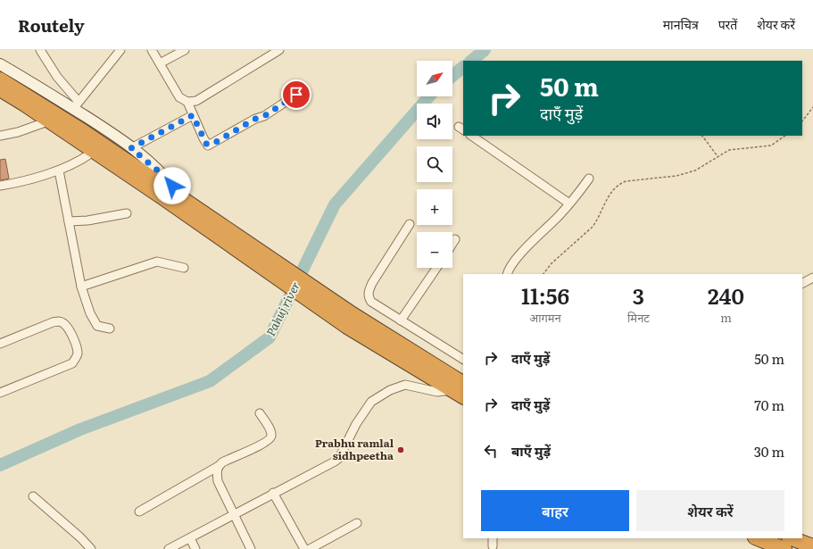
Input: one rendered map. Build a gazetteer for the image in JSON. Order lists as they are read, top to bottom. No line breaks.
{"water":["Pahuj river"],"places":["Prabhu ramlal sidhpeetha"],"north":"top right","page":{"header":"Routely","nav":["मानचित्र","परतें","शेयर करें"],"map_buttons":["+","−"],"turn":["50 m","दाएँ मुड़ें"],"eta":["11:56","आगमन","3","मिनट","240","m"],"list":[{"name":"दाएँ मुड़ें","value":"50 m"},{"name":"दाएँ मुड़ें","value":"70 m"},{"name":"बाएँ मुड़ें","value":"30 m"}],"buttons":["बाहर","शेयर करें"]}}
